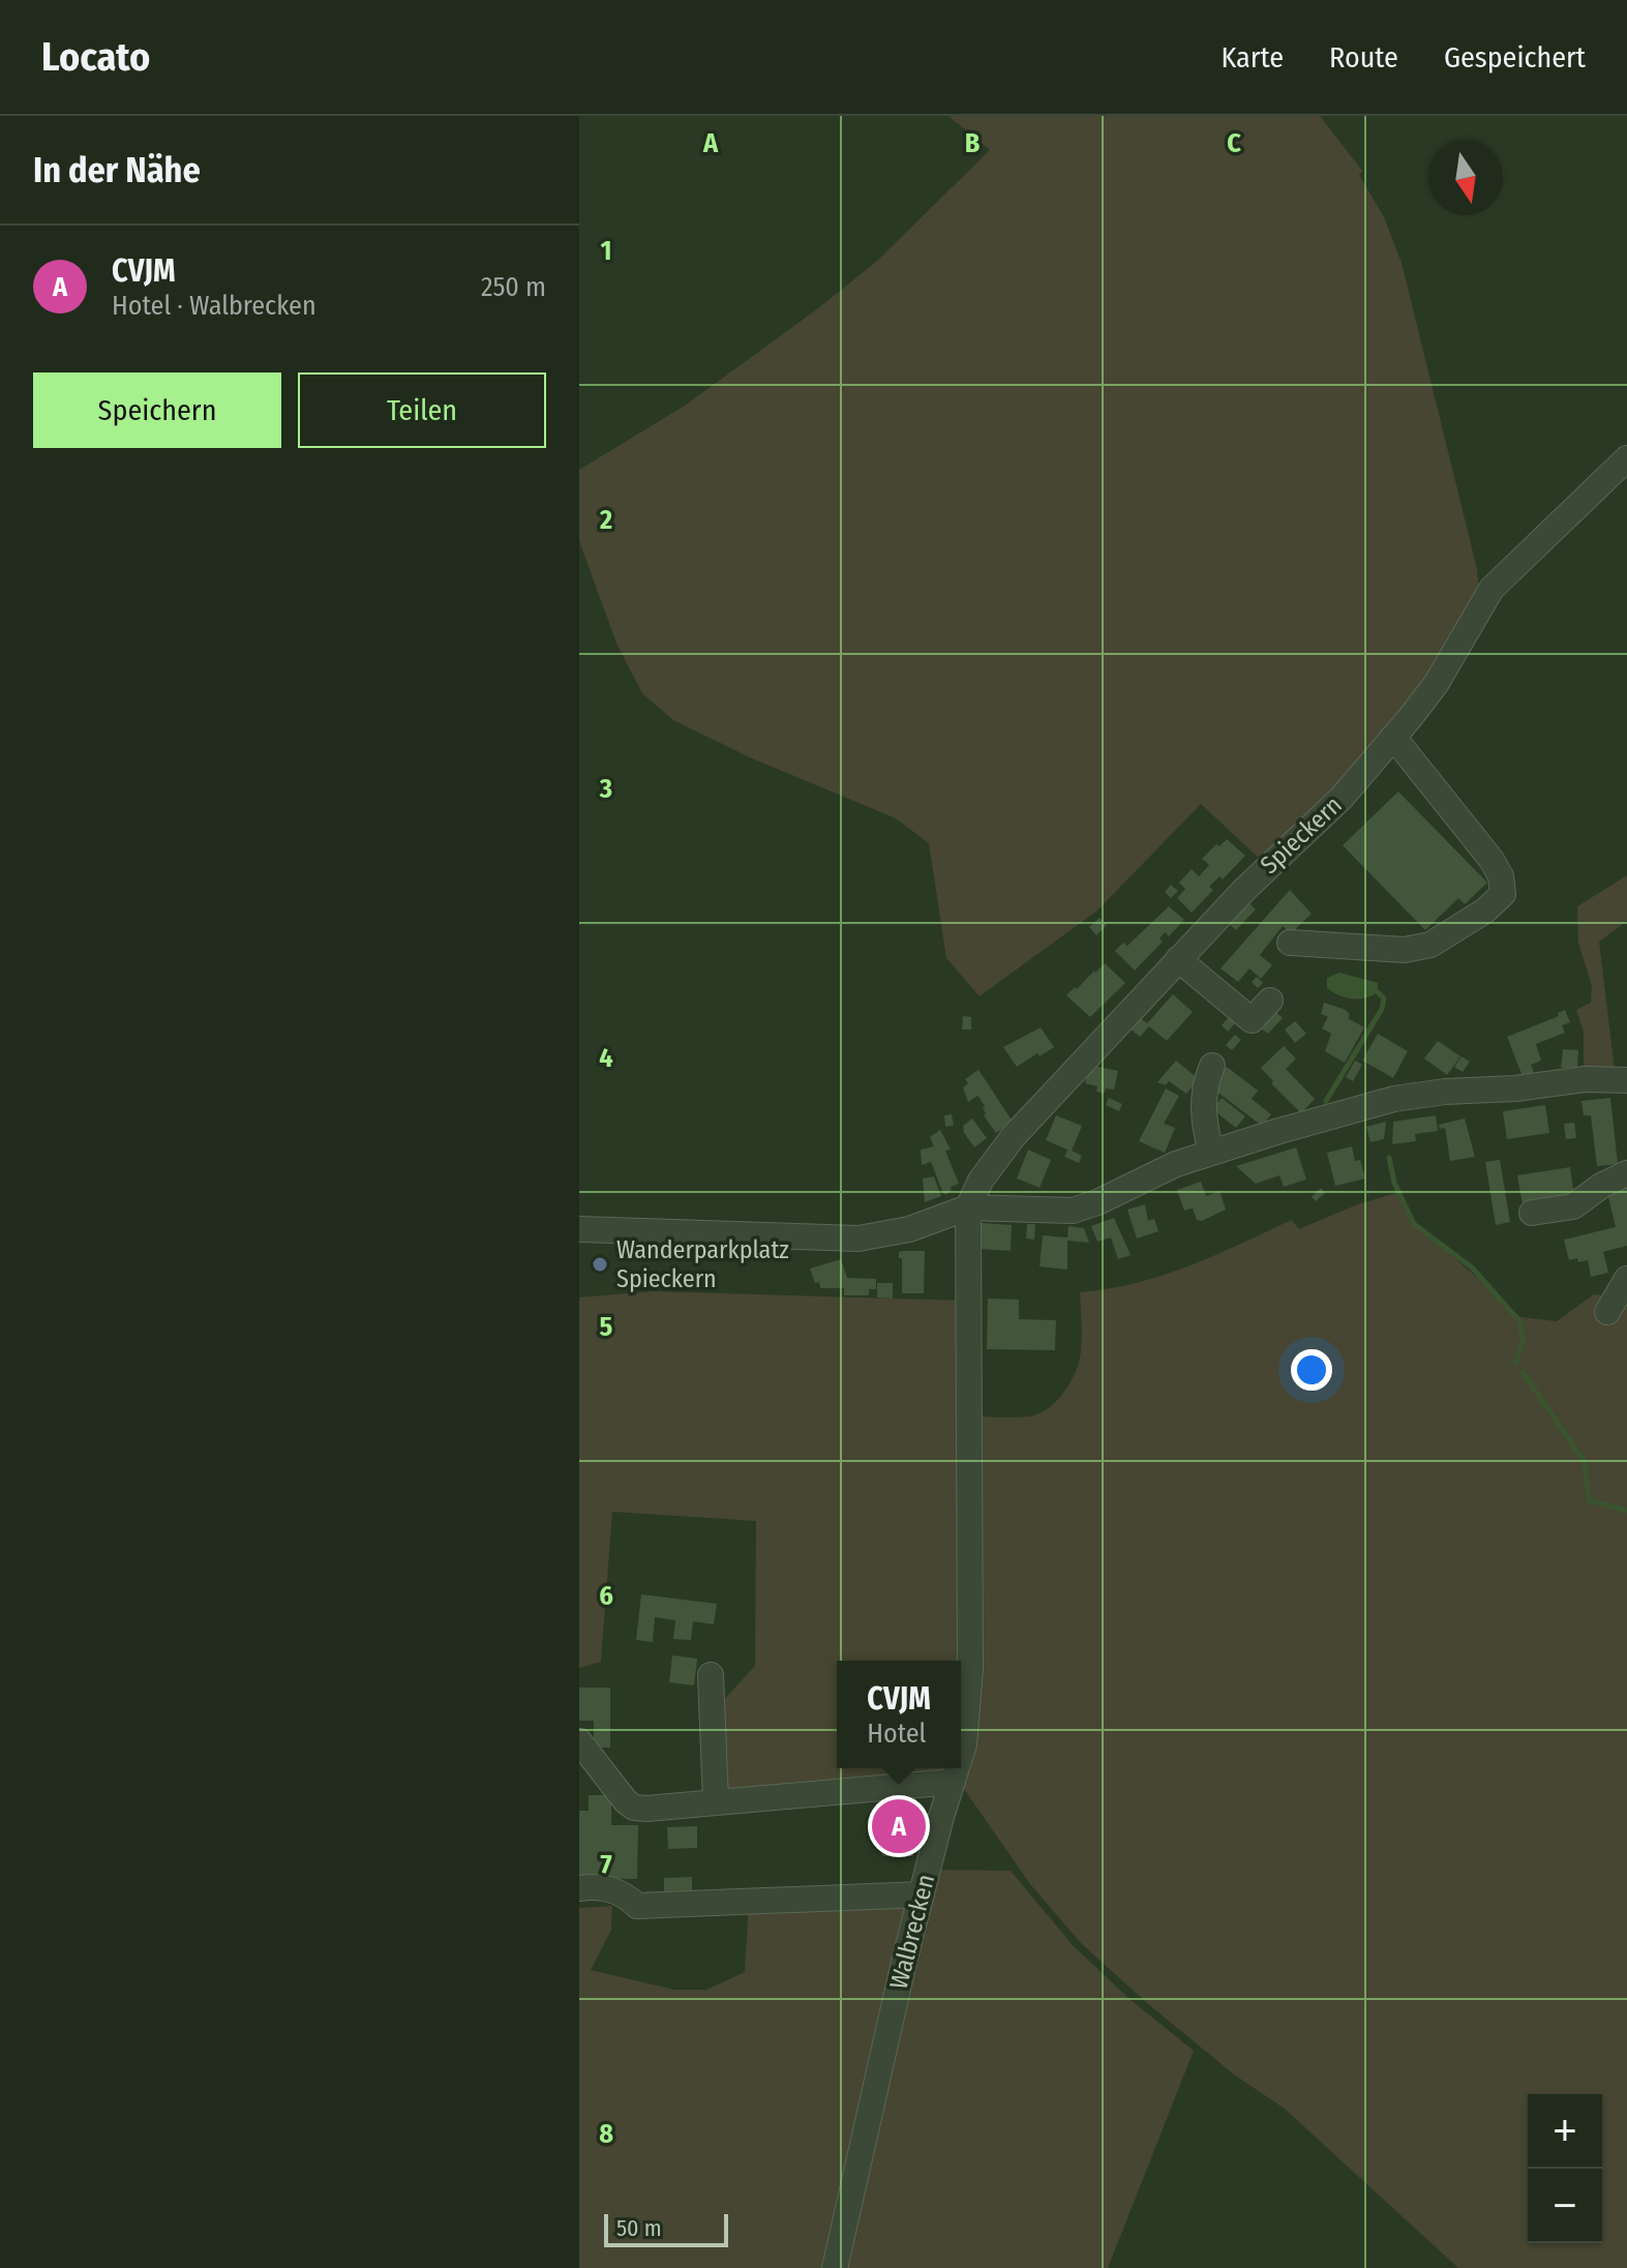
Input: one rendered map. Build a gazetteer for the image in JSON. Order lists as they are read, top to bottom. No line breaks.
{"streets":{"street":["Spieckern","Walbrecken"]},"crossings":[["Spieckern","Walbrecken"]],"places":["Wanderparkplatz Spieckern"],"scale_bar":"50 m","north":"bottom","page":{"header":"Locato","nav":["Karte","Route","Gespeichert"],"heading":"In der Nähe","list":[{"mark":"A","name":"CVJM","note":"Hotel · Walbrecken","value":"250 m"}],"buttons":["Speichern","Teilen"],"popup":["CVJM","Hotel"],"pins":"A","map_buttons":["+","−"],"scale":"50 m"},"grid":{"columns":["A","B","C"],"rows":["1","2","3","4","5","6","7","8"]}}
